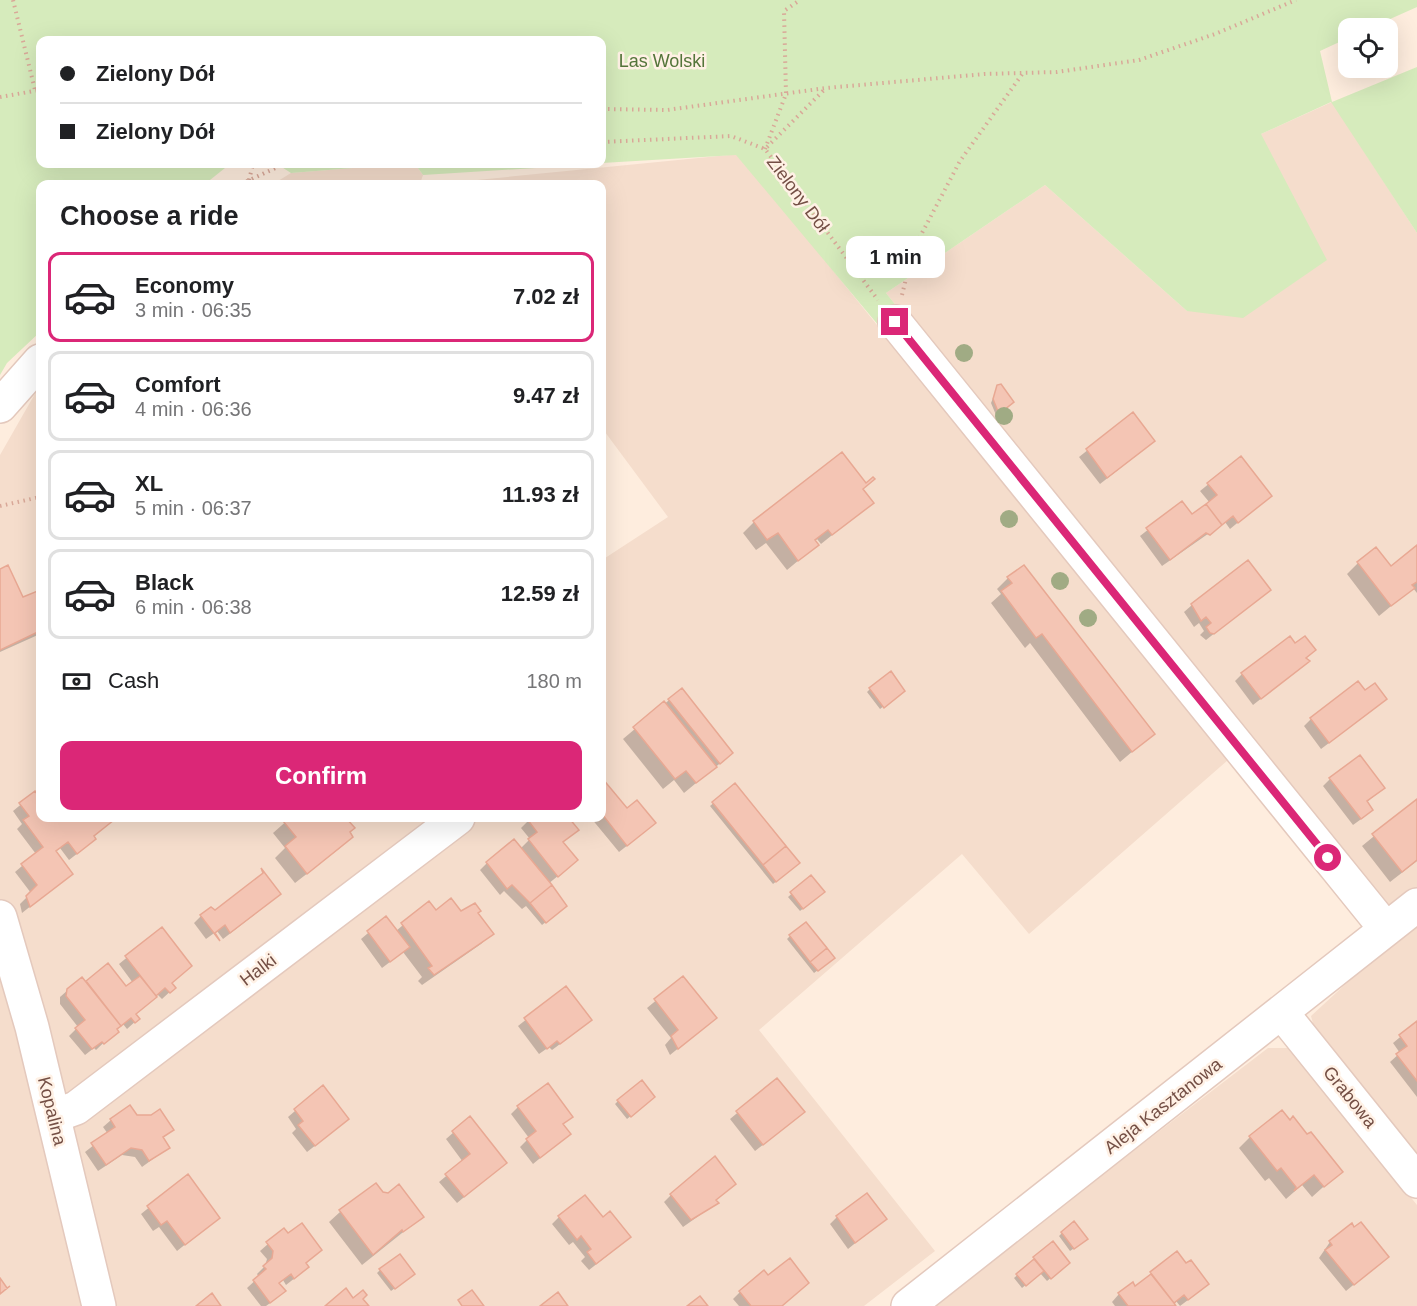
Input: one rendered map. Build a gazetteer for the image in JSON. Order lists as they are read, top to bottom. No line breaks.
{"streets":{"street":["Halki","Grabowa","Aleja Kasztanowa","Kopalina"],"path":["Zielony Dół"]},"crossings":[["Halki","Kopalina"],["Grabowa","Aleja Kasztanowa"]],"parks":["Las Wolski"],"page":{"banner":["Zielony Dół","Zielony Dół"],"heading":"Choose a ride","bubble":"1 min","list":[{"name":"Economy","note":"3 min · 06:35","value":"7.02 zł"},{"name":"Comfort","note":"4 min · 06:36","value":"9.47 zł"},{"name":"XL","note":"5 min · 06:37","value":"11.93 zł"},{"name":"Black","note":"6 min · 06:38","value":"12.59 zł"}],"pay":["Cash","180 m"],"buttons":"Confirm"}}
